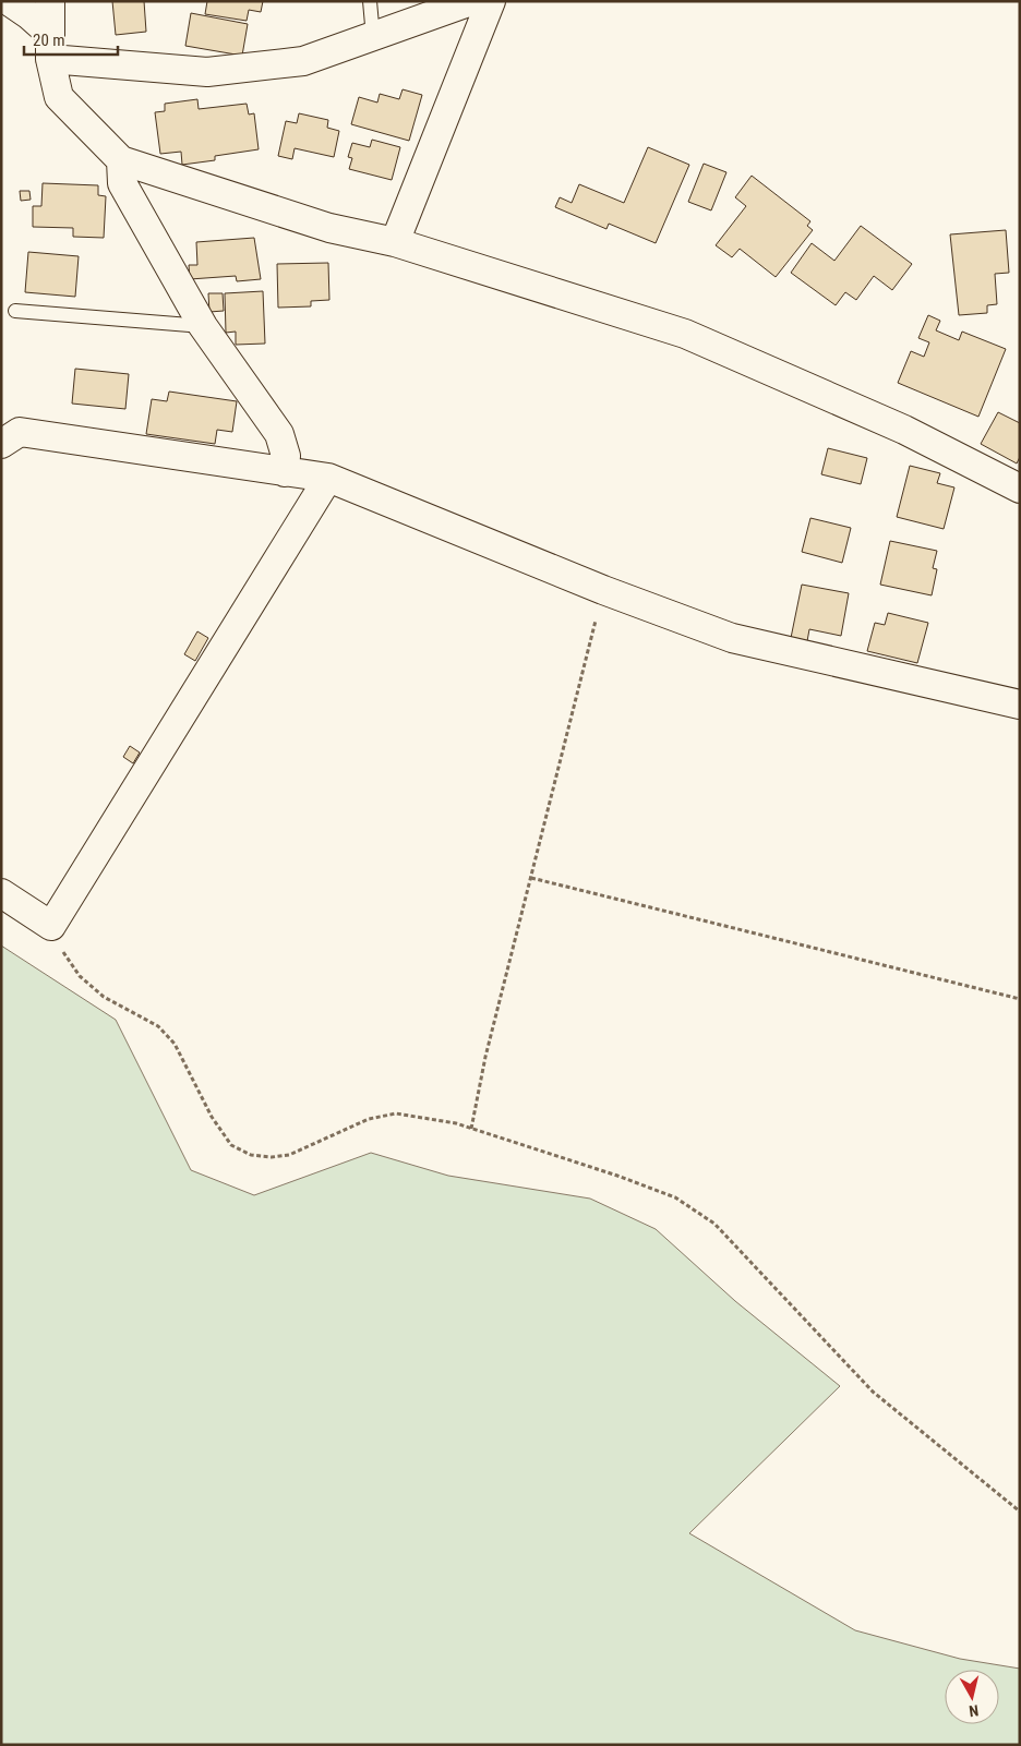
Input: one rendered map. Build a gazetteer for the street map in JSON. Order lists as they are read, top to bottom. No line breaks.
{"scale_bar":"20 m","north":"bottom"}
